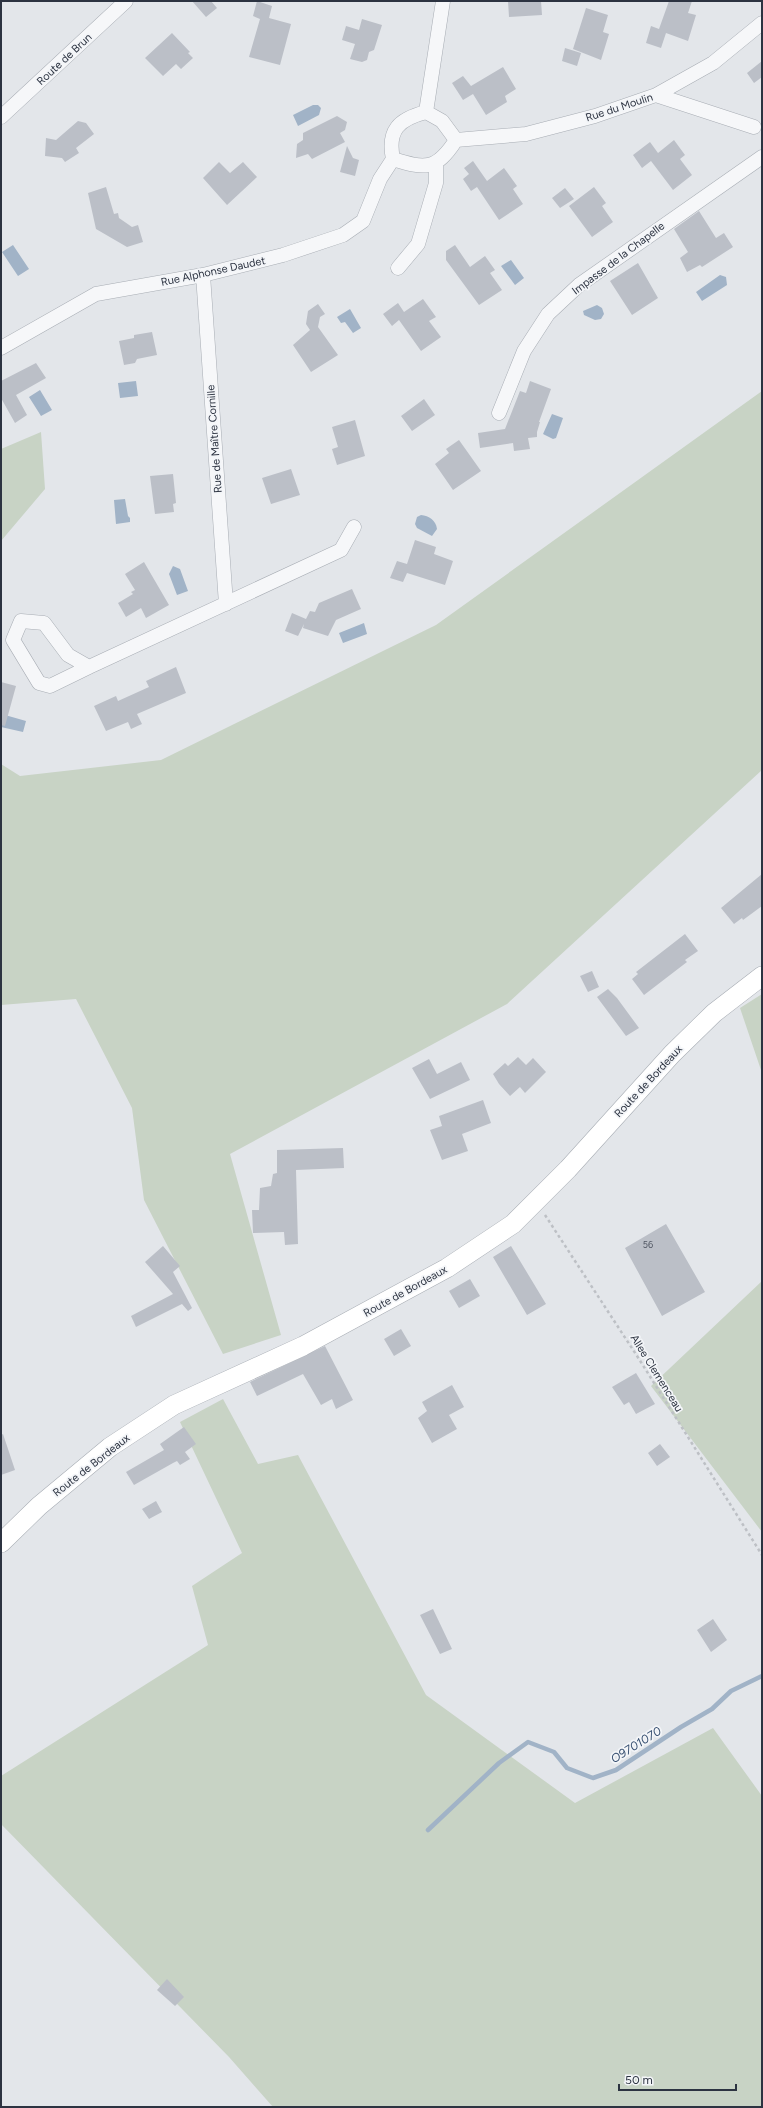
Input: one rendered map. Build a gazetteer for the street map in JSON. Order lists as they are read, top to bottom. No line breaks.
{"streets":{"street":["Route de Brun","Rue du Moulin","Impasse de la Chapelle","Rue Alphonse Daudet","Rue de Maître Cornille","Route de Bordeaux"],"path":["Allee Clemenceau"]},"crossings":[["Rue du Moulin","Rue Alphonse Daudet"],["Rue Alphonse Daudet","Rue de Maître Cornille"],["Route de Bordeaux","Allee Clemenceau"]],"water":["O9701070"],"house_numbers":["56"],"scale_bar":"50 m"}
